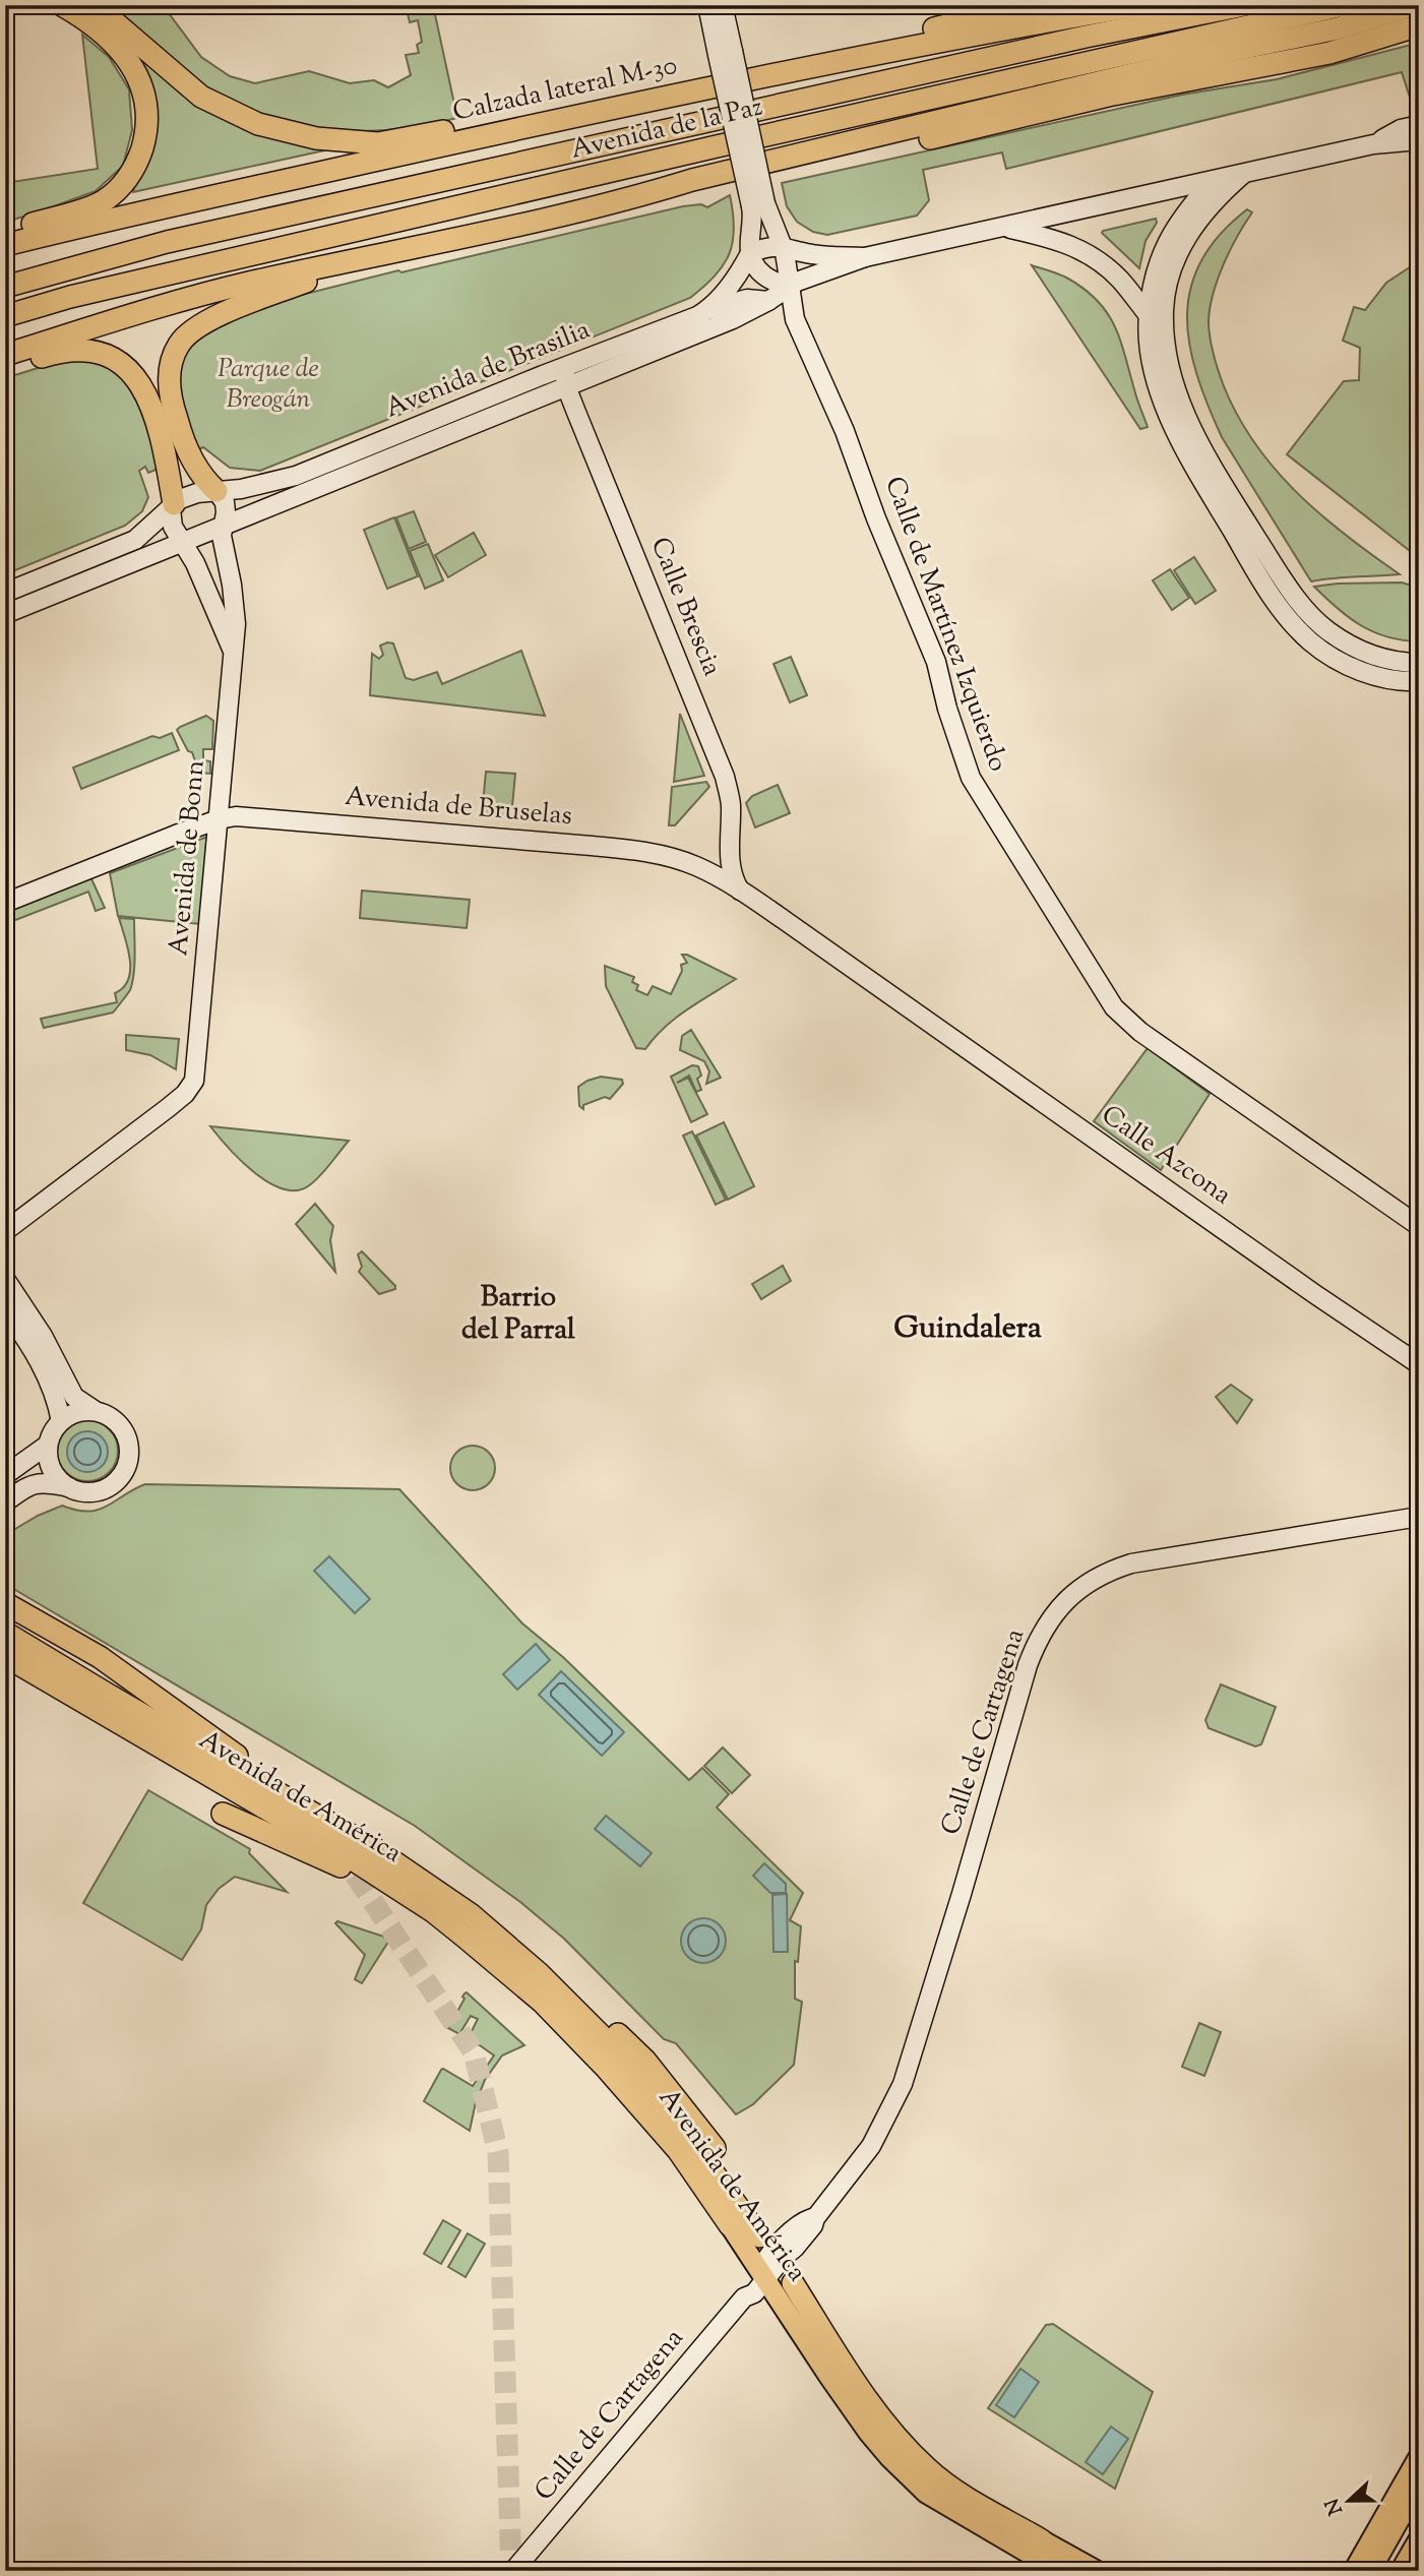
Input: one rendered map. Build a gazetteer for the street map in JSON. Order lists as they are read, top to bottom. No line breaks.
{"streets":{"highway":["Calzada lateral M-30","Avenida de la Paz","Avenida de América"],"street":["Avenida de Brasilia","Calle Brescia","Calle de Martínez Izquierdo","Avenida de Bruselas","Avenida de Bonn","Calle Azcona","Calle de Cartagena"]},"crossings":[["Avenida de Brasilia","Calle Brescia"],["Avenida de Brasilia","Calle de Martínez Izquierdo"],["Avenida de Brasilia","Avenida de Bonn"],["Calle Brescia","Avenida de Bruselas"],["Avenida de Bruselas","Avenida de Bonn"],["Avenida de Bruselas","Calle Azcona"],["Calle de Cartagena","Avenida de América"]],"districts":["Barrio del Parral","Guindalera"],"parks":["Parque de Breogán"],"north":"left"}
